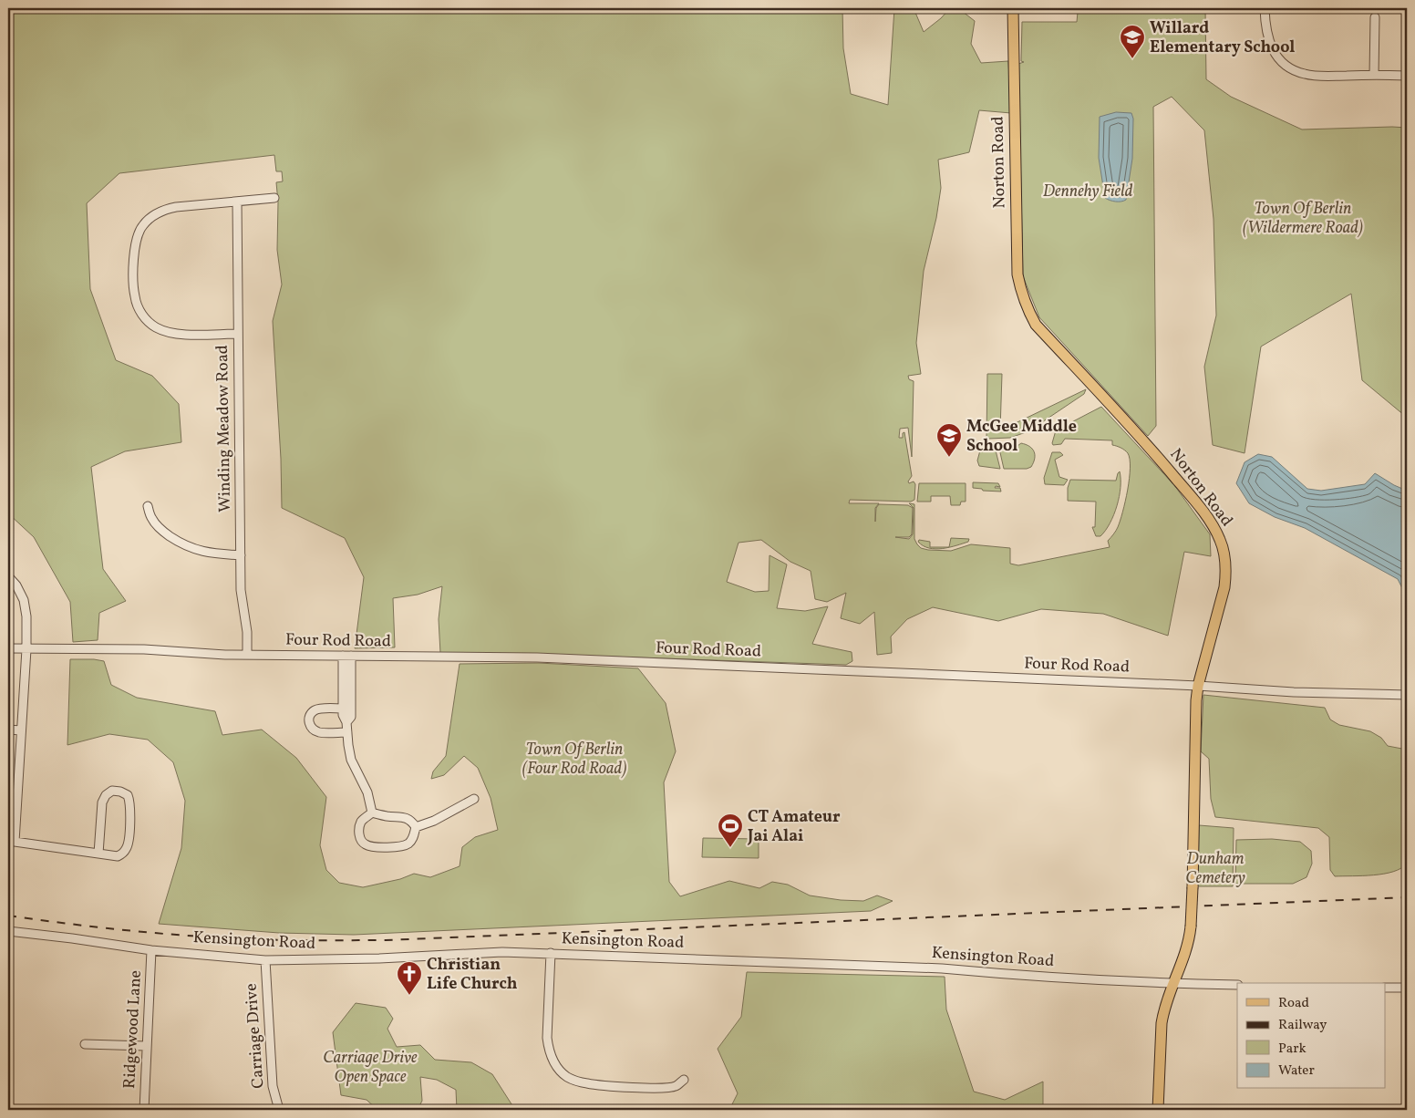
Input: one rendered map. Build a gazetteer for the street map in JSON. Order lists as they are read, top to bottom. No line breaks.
{"streets":{"main road":["Norton Road"],"street":["Winding Meadow Road","Four Rod Road","Kensington Road","Ridgewood Lane","Carriage Drive"]},"crossings":[["Norton Road","Four Rod Road"],["Norton Road","Kensington Road"],["Winding Meadow Road","Four Rod Road"],["Kensington Road","Ridgewood Lane"],["Kensington Road","Carriage Drive"]],"parks":["Dennehy Field","Town Of Berlin (Wildermere Road)","Town Of Berlin (Four Rod Road)","Dunham Cemetery","Carriage Drive Open Space"],"places":{"school or university":["Willard Elementary School","McGee Middle School"],"sports":["CT Amateur Jai Alai"],"church":["Christian Life Church"]},"legend":["Road","Railway","Park","Water"]}
